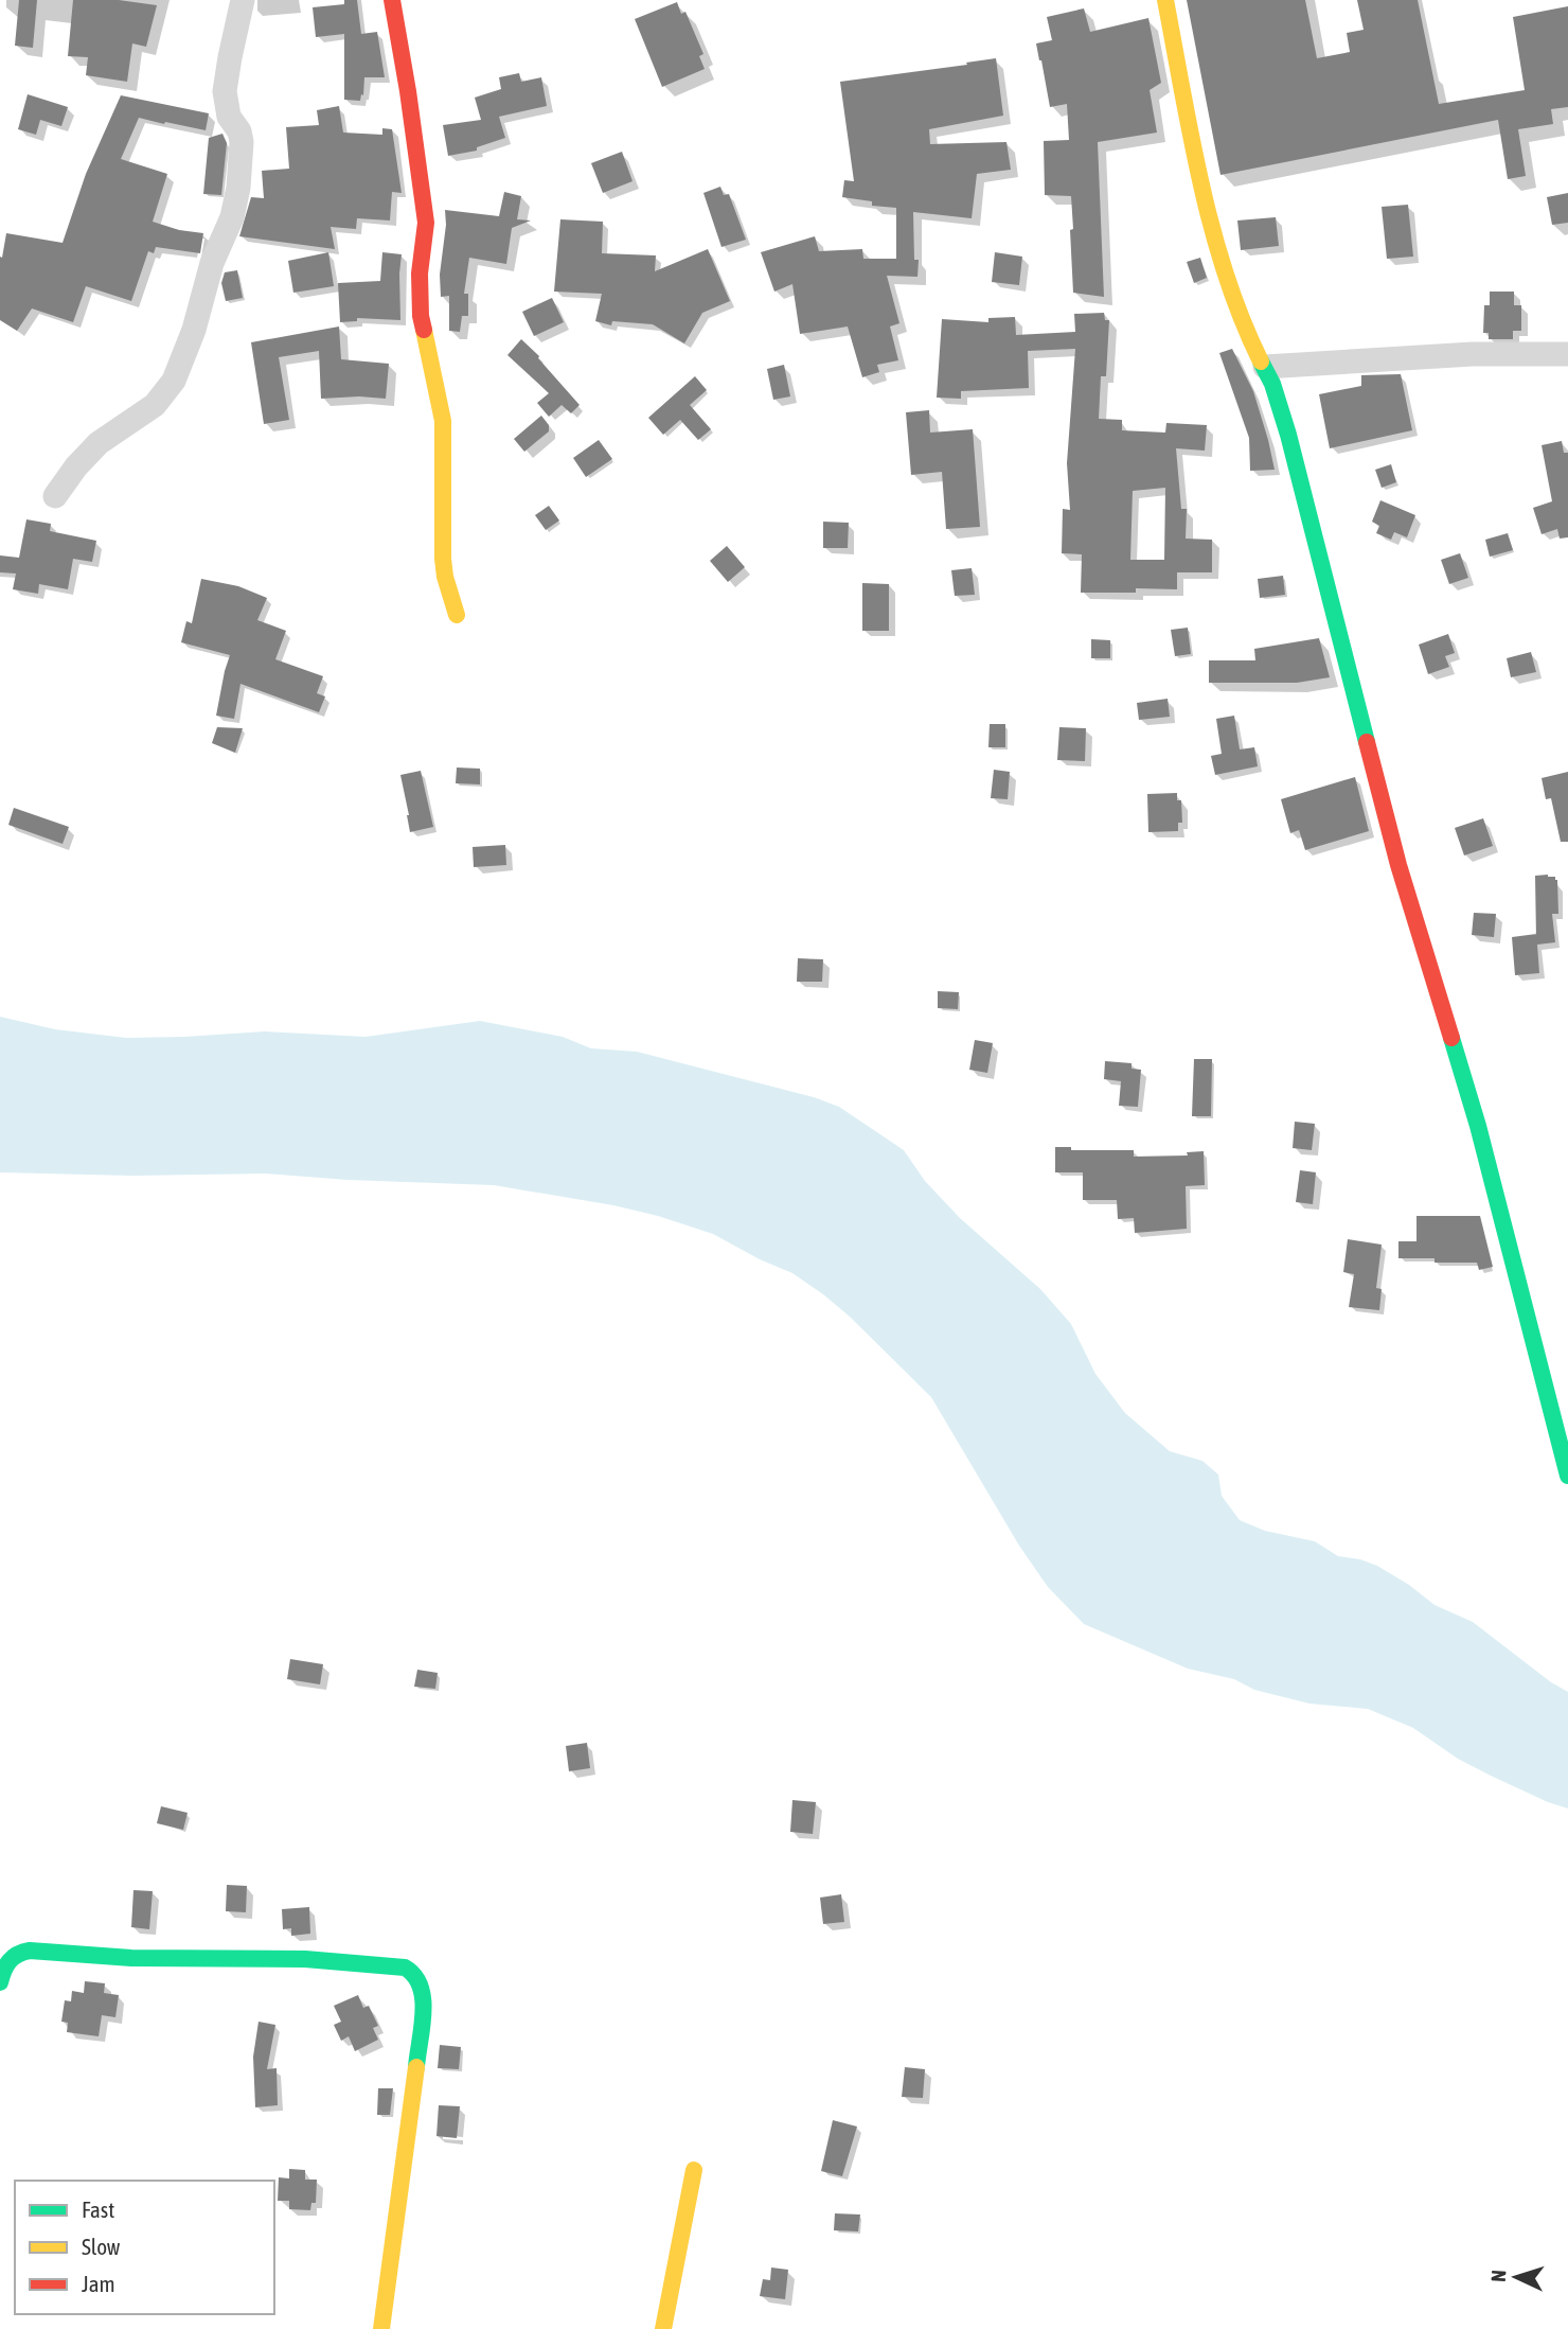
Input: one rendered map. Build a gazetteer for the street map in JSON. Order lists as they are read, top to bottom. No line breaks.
{"legend":["Fast","Slow","Jam"],"north":"left"}
